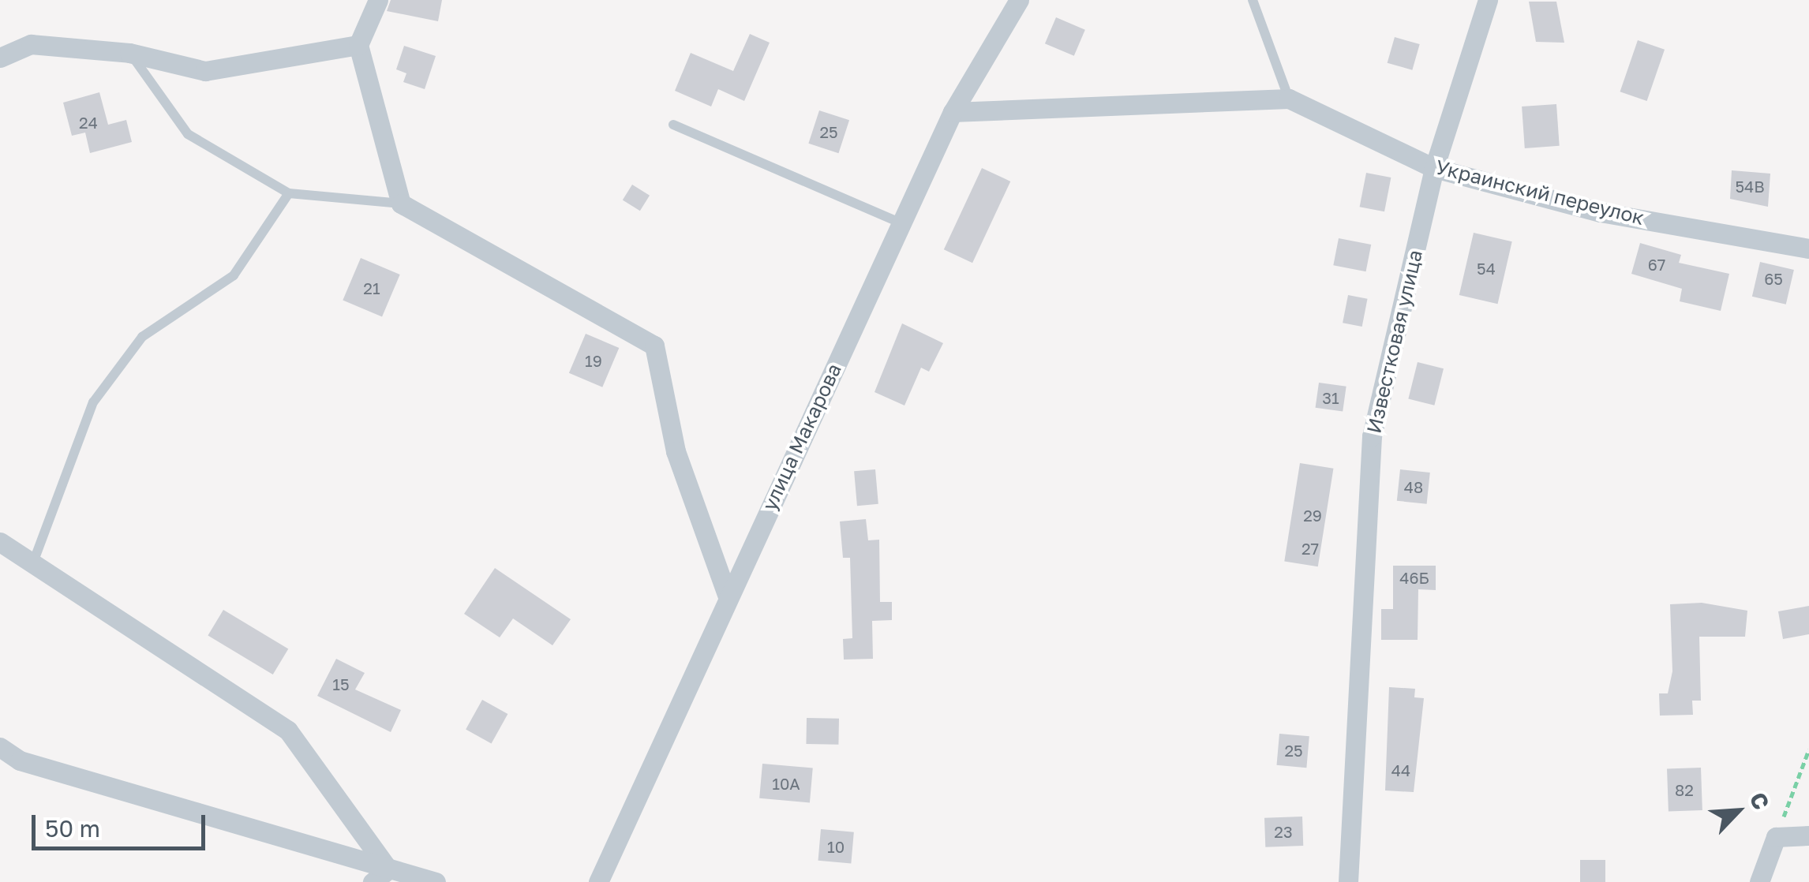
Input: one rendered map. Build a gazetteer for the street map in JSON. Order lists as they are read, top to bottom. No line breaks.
{"streets":{"street":["Украинский переулок","Известковая улица","улица Макарова"]},"crossings":[["Украинский переулок","Известковая улица"],["Украинский переулок","улица Макарова"]],"house_numbers":["24","25","54В","67","54","65","21","19","31","48","29","27","46Б","15","25","44","10А","82","23","10"],"scale_bar":"50 m","north":"top right"}
